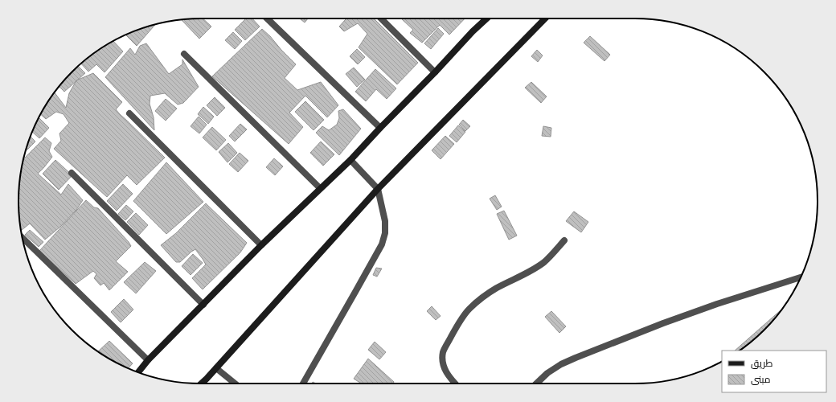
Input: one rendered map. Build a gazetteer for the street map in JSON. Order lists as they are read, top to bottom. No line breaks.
{"legend":["طريق","مبنى"]}
